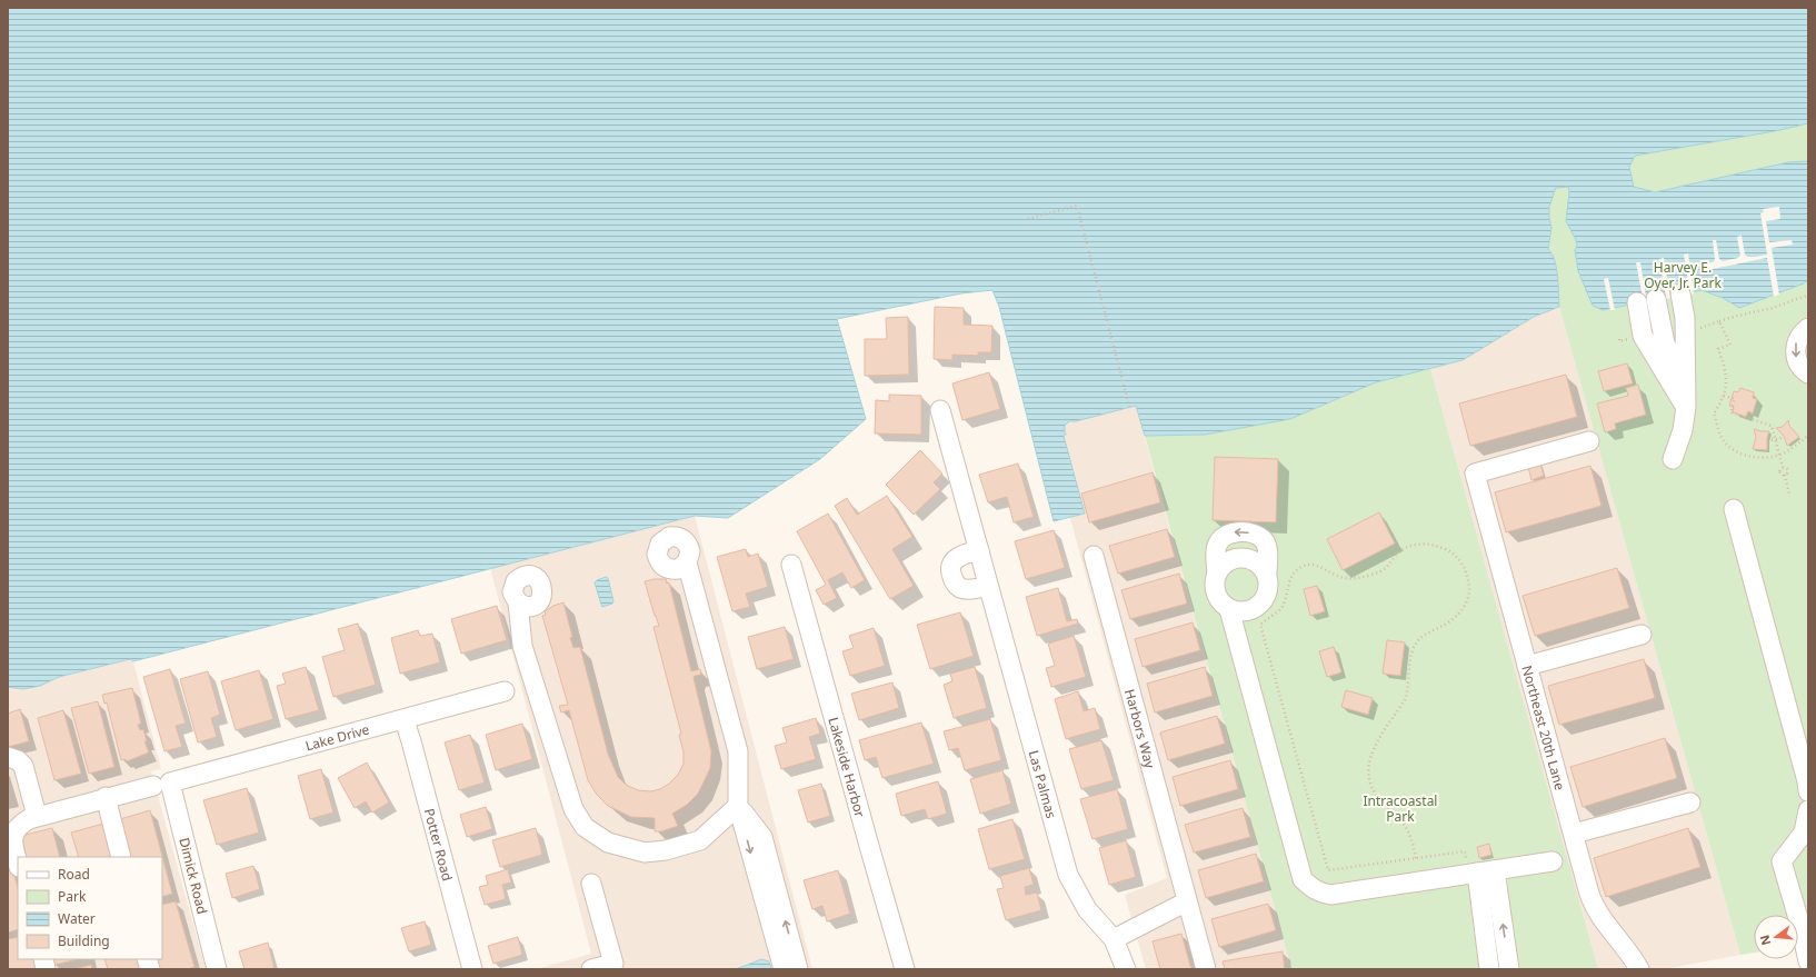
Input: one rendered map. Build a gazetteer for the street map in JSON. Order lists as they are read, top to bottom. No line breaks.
{"streets":{"street":["Northeast 20th Lane","Harbors Way","Lake Drive","Lakeside Harbor","Las Palmas","Potter Road","Dimick Road"]},"crossings":[["Lake Drive","Potter Road"],["Lake Drive","Dimick Road"]],"parks":["Harvey E. Oyer, Jr. Park","Intracoastal Park"],"legend":["Road","Park","Water","Building"],"north":"left"}
